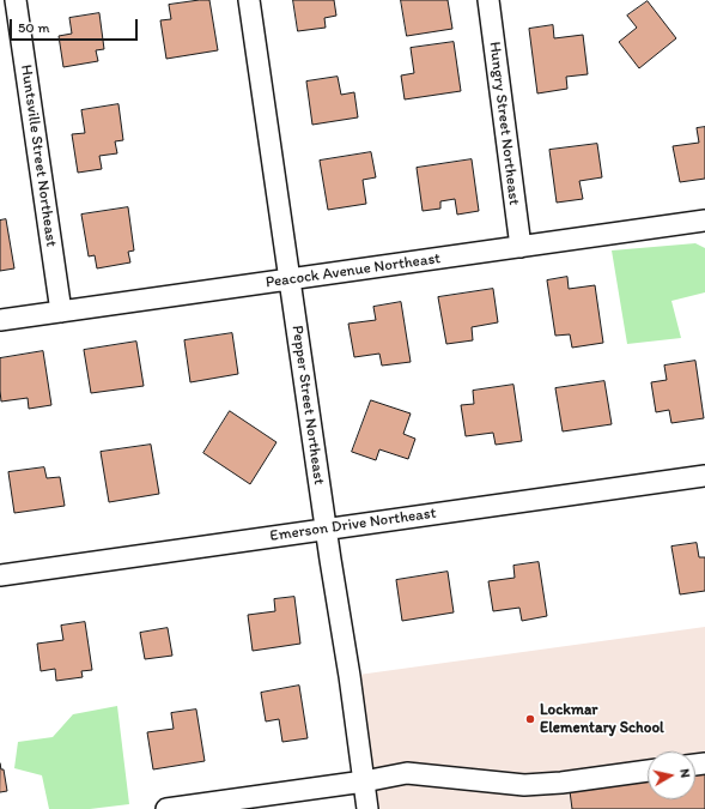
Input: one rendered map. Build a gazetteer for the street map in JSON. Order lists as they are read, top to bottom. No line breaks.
{"streets":{"street":["Hungry Street Northeast","Huntsville Street Northeast","Peacock Avenue Northeast","Pepper Street Northeast","Emerson Drive Northeast"]},"crossings":[["Hungry Street Northeast","Peacock Avenue Northeast"],["Huntsville Street Northeast","Peacock Avenue Northeast"],["Peacock Avenue Northeast","Pepper Street Northeast"],["Pepper Street Northeast","Emerson Drive Northeast"]],"places":["Lockmar Elementary School"],"scale_bar":"50 m","north":"right"}
